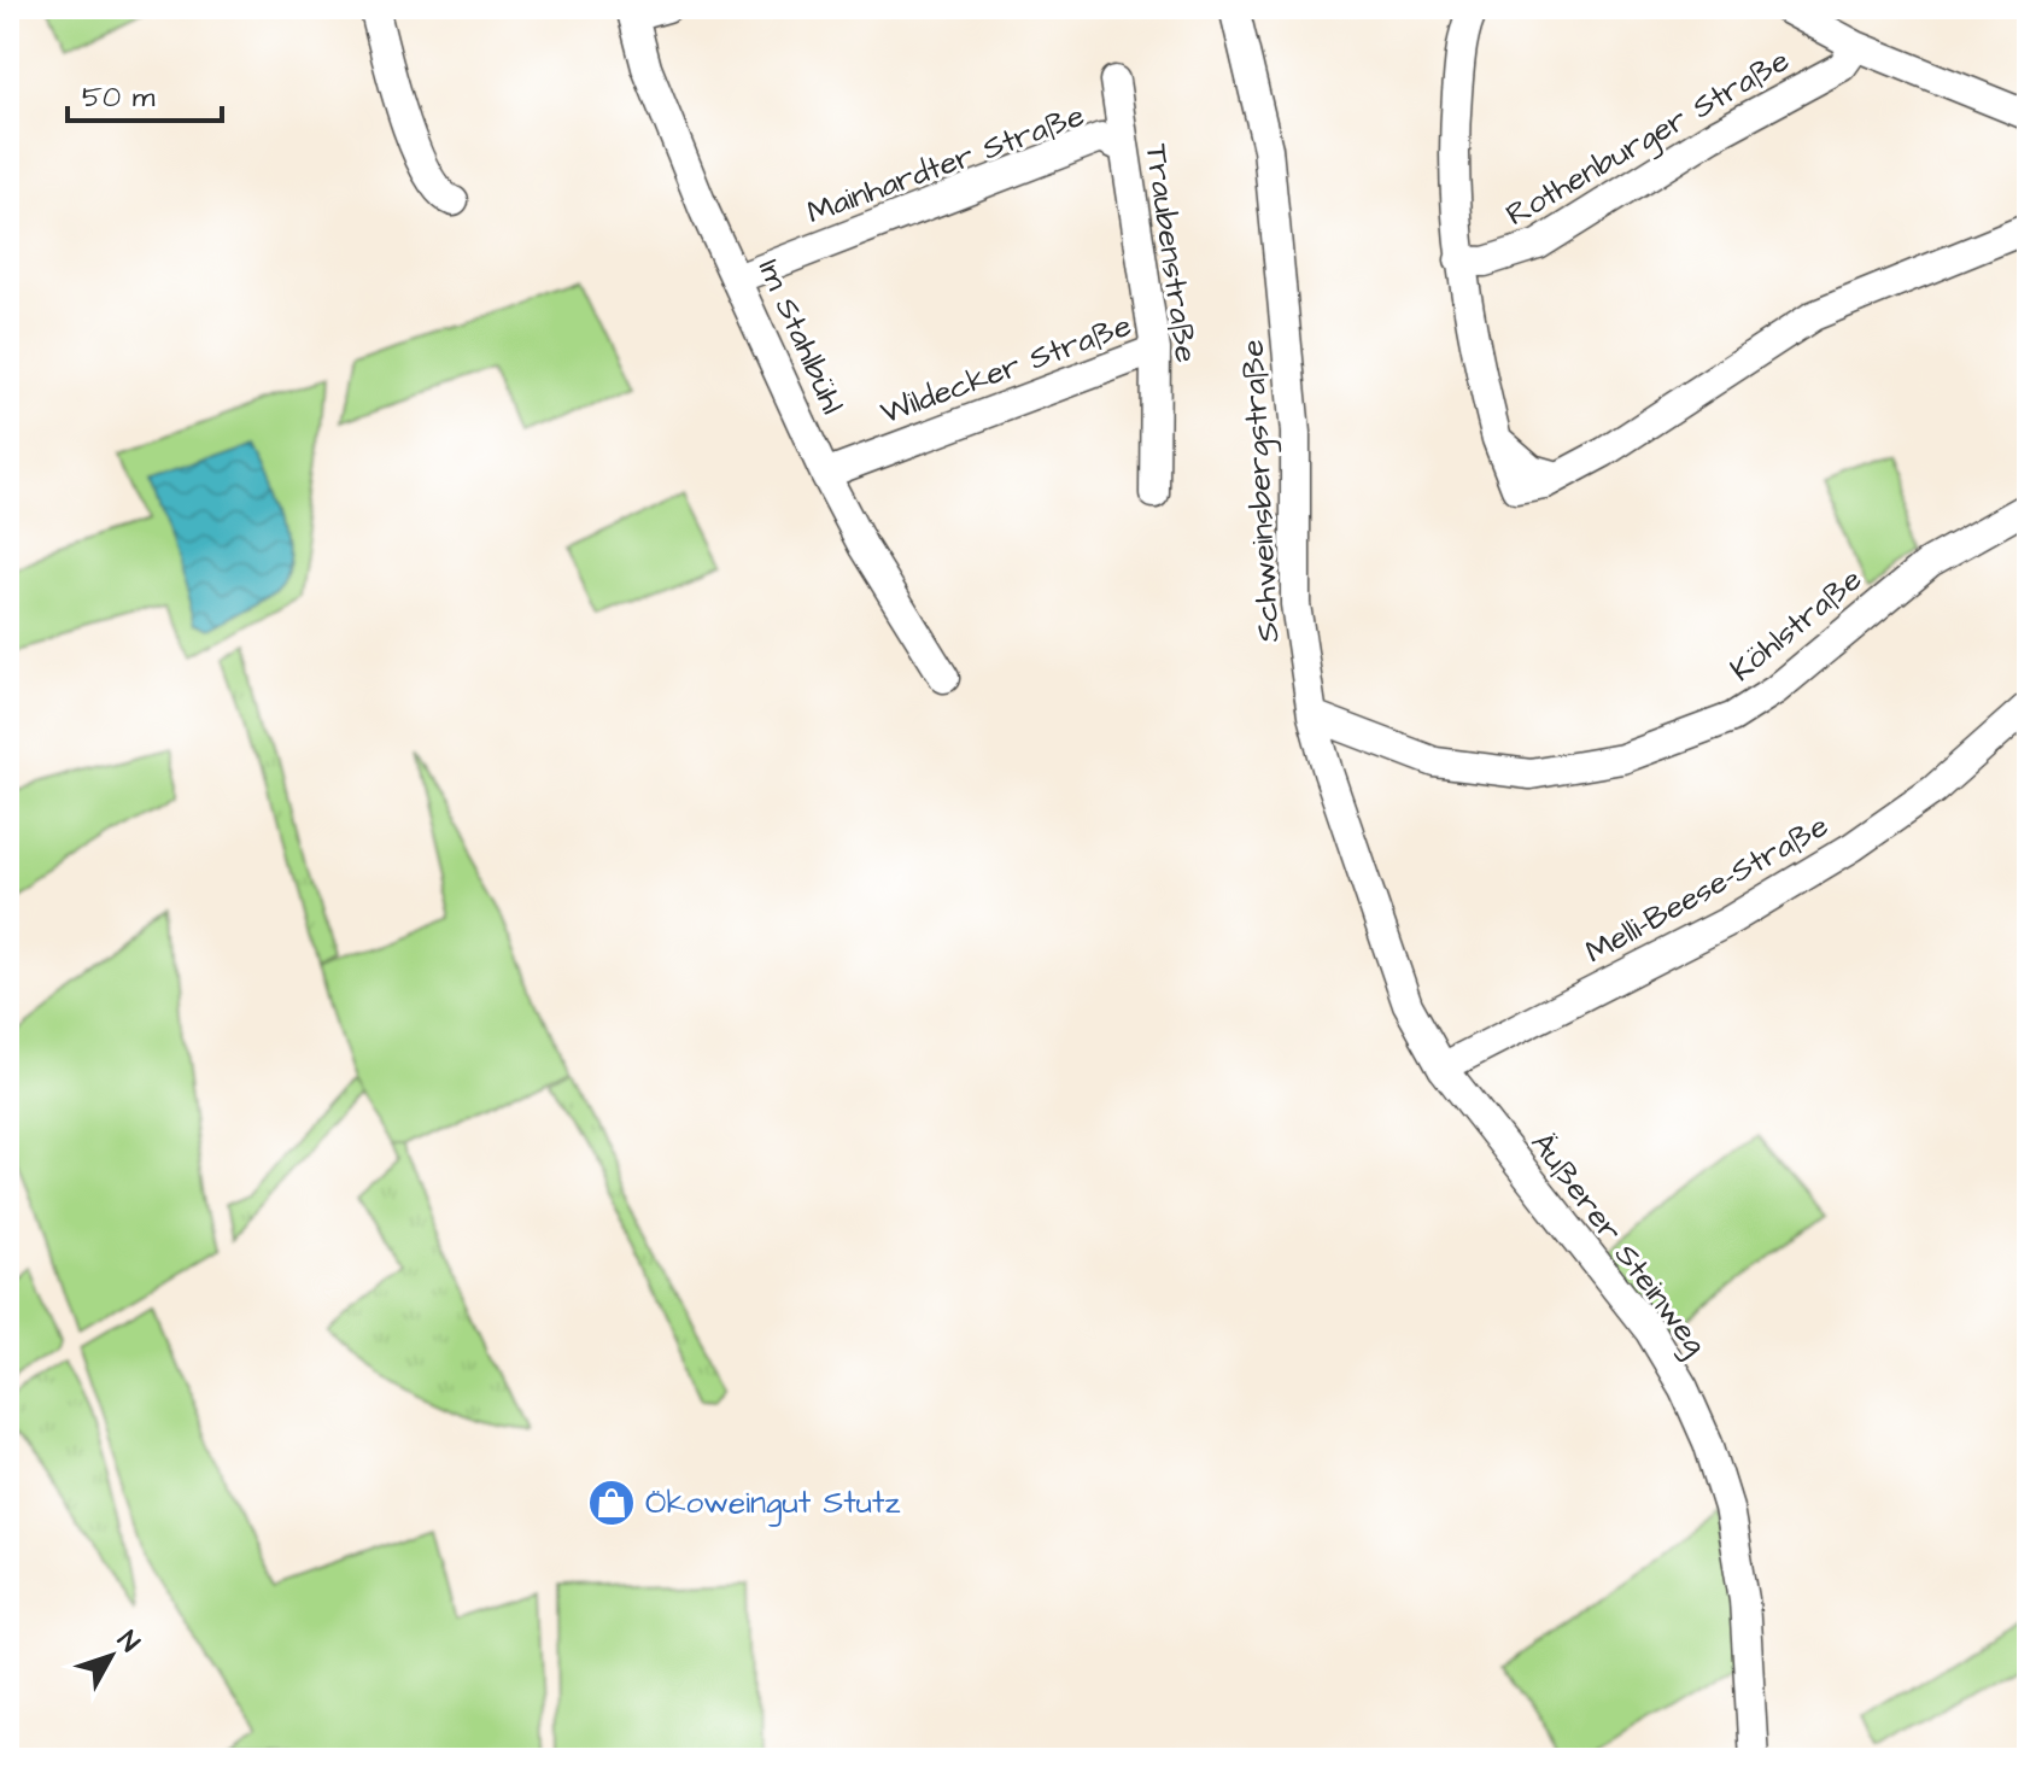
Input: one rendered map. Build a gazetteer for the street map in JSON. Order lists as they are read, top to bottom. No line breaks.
{"streets":{"street":["Rothenburger Straße","Mainhardter Straße","Traubenstraße","Im Stahlbühl","Wildecker Straße","Schweinsbergstraße","Köhlstraße","Melli-Beese-Straße","Äußerer Steinweg"]},"crossings":[["Mainhardter Straße","Traubenstraße"],["Mainhardter Straße","Im Stahlbühl"],["Traubenstraße","Wildecker Straße"],["Im Stahlbühl","Wildecker Straße"],["Schweinsbergstraße","Köhlstraße"],["Schweinsbergstraße","Melli-Beese-Straße"],["Schweinsbergstraße","Äußerer Steinweg"],["Melli-Beese-Straße","Äußerer Steinweg"]],"places":{"shop":["Ökoweingut Stutz"]},"scale_bar":"50 m","north":"top right"}
